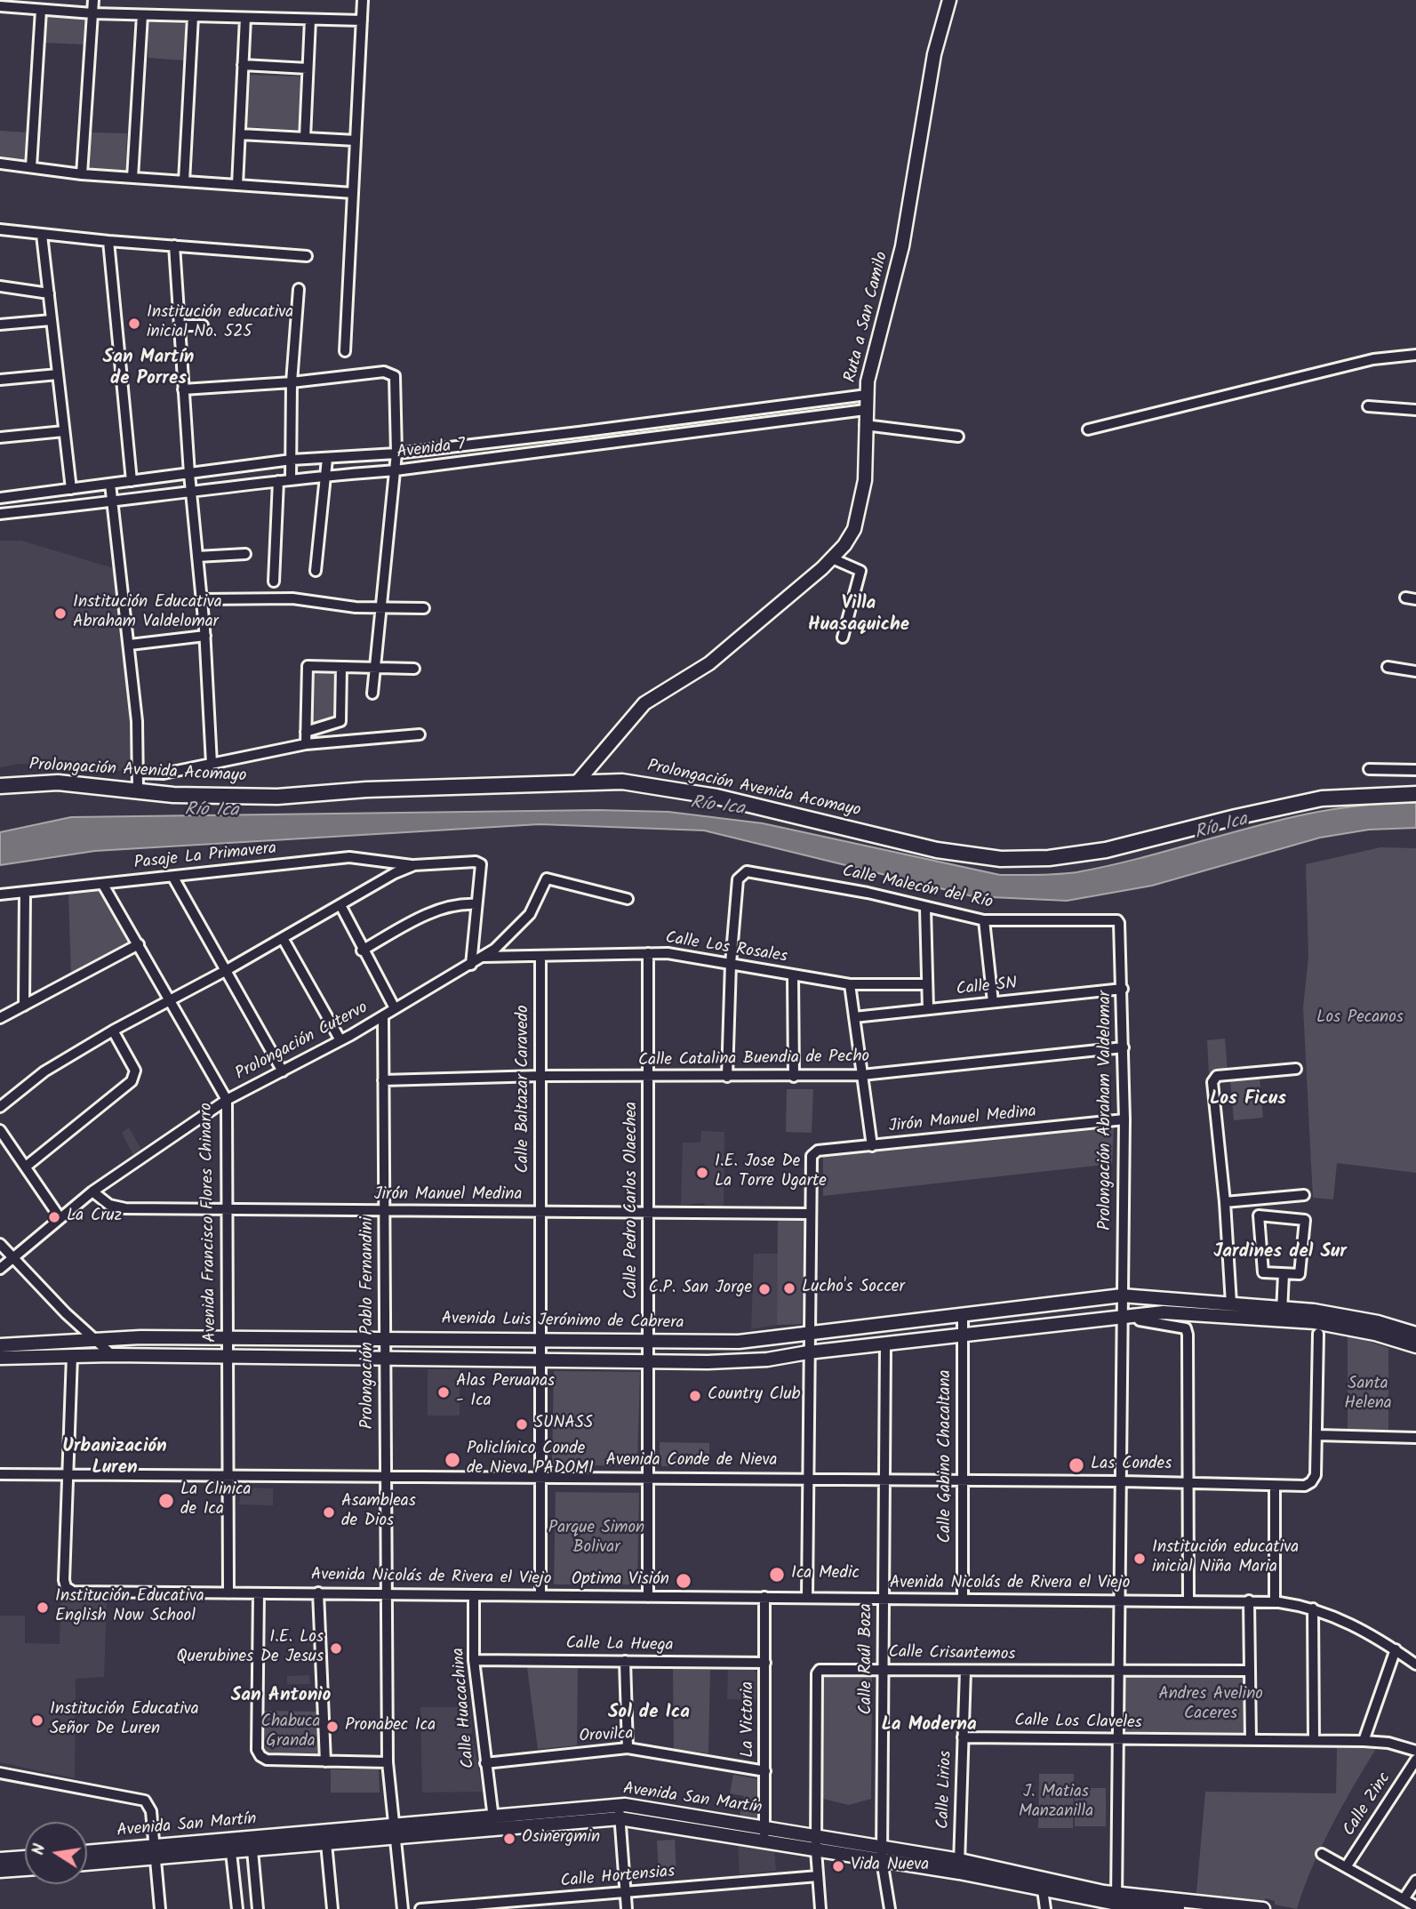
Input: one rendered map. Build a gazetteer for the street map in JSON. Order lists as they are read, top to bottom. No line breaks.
{"streets":{"main road":["Prolongación Avenida Acomayo"],"street":["Ruta a San Camilo","Avenida 7","Pasaje La Primavera","Calle Malecón del Río","Calle Los Rosales","Calle SN","Prolongación Cutervo","Calle Catalina Buendia de Pecho","Calle Baltazar Caravedo","Prolongación Abraham Valdelomar","Jirón Manuel Medina","Calle Pedro Carlos Olaechea","Avenida Francisco Flores Chinarro","Avenida Luis Jerónimo de Cabrera","Prolongación Pablo Fernandini","Calle Gabino Chacaltana","Avenida Conde de Nieva","Avenida Nicolás de Rivera el Viejo","Calle La Huega","Calle Crisantemos","Calle Raúl Boza","Calle Huacachina","La Victoria","Calle Los Claveles","Orovilca","Calle Lirios","Avenida San Martín","Calle Zinc","Calle Hortensias"]},"crossings":[["Ruta a San Camilo","Avenida 7"],["Ruta a San Camilo","Prolongación Avenida Acomayo"],["Pasaje La Primavera","Avenida Francisco Flores Chinarro"],["Calle Malecón del Río","Calle Los Rosales"],["Calle Malecón del Río","Prolongación Abraham Valdelomar"],["Calle Los Rosales","Prolongación Cutervo"],["Calle Los Rosales","Calle Baltazar Caravedo"],["Calle Los Rosales","Calle Pedro Carlos Olaechea"],["Calle SN","Prolongación Abraham Valdelomar"],["Prolongación Cutervo","Jirón Manuel Medina"],["Prolongación Cutervo","Avenida Francisco Flores Chinarro"],["Prolongación Cutervo","Prolongación Pablo Fernandini"],["Calle Catalina Buendia de Pecho","Calle Baltazar Caravedo"],["Calle Catalina Buendia de Pecho","Prolongación Abraham Valdelomar"],["Calle Catalina Buendia de Pecho","Calle Pedro Carlos Olaechea"],["Calle Catalina Buendia de Pecho","Prolongación Pablo Fernandini"],["Calle Baltazar Caravedo","Jirón Manuel Medina"],["Calle Baltazar Caravedo","Avenida Luis Jerónimo de Cabrera"],["Calle Baltazar Caravedo","Avenida Conde de Nieva"],["Calle Baltazar Caravedo","Avenida Nicolás de Rivera el Viejo"],["Prolongación Abraham Valdelomar","Jirón Manuel Medina"],["Prolongación Abraham Valdelomar","Avenida Luis Jerónimo de Cabrera"],["Prolongación Abraham Valdelomar","Avenida Conde de Nieva"],["Prolongación Abraham Valdelomar","Avenida Nicolás de Rivera el Viejo"],["Prolongación Abraham Valdelomar","Calle Crisantemos"],["Prolongación Abraham Valdelomar","Calle Los Claveles"],["Prolongación Abraham Valdelomar","Avenida San Martín"],["Jirón Manuel Medina","Calle Pedro Carlos Olaechea"],["Jirón Manuel Medina","Avenida Francisco Flores Chinarro"],["Jirón Manuel Medina","Prolongación Pablo Fernandini"],["Calle Pedro Carlos Olaechea","Avenida Luis Jerónimo de Cabrera"],["Calle Pedro Carlos Olaechea","Avenida Conde de Nieva"],["Calle Pedro Carlos Olaechea","Avenida Nicolás de Rivera el Viejo"],["Avenida Francisco Flores Chinarro","Avenida Luis Jerónimo de Cabrera"],["Avenida Francisco Flores Chinarro","Avenida Conde de Nieva"],["Avenida Francisco Flores Chinarro","Avenida Nicolás de Rivera el Viejo"],["Avenida Luis Jerónimo de Cabrera","Prolongación Pablo Fernandini"],["Avenida Luis Jerónimo de Cabrera","Calle Gabino Chacaltana"],["Prolongación Pablo Fernandini","Avenida Conde de Nieva"],["Prolongación Pablo Fernandini","Avenida Nicolás de Rivera el Viejo"],["Prolongación Pablo Fernandini","Avenida San Martín"],["Calle Gabino Chacaltana","Avenida Conde de Nieva"],["Calle Gabino Chacaltana","Avenida Nicolás de Rivera el Viejo"],["Avenida Conde de Nieva","Avenida Nicolás de Rivera el Viejo"],["Avenida Conde de Nieva","Calle Raúl Boza"],["Avenida Nicolás de Rivera el Viejo","Calle Raúl Boza"],["Avenida Nicolás de Rivera el Viejo","Calle Huacachina"],["Avenida Nicolás de Rivera el Viejo","La Victoria"],["Calle La Huega","Calle Huacachina"],["Calle La Huega","La Victoria"],["Calle Crisantemos","Calle Raúl Boza"],["Calle Crisantemos","Calle Lirios"],["Calle Crisantemos","Avenida San Martín"],["Calle Raúl Boza","Avenida San Martín"],["Calle Huacachina","Orovilca"],["Calle Huacachina","Avenida San Martín"],["La Victoria","Orovilca"],["La Victoria","Avenida San Martín"],["Calle Los Claveles","Calle Lirios"],["Calle Lirios","Avenida San Martín"]],"districts":["San Martín de Porres","Villa Huasaquiche","Los Ficus","Jardines del Sur","Urbanización Luren","San Antonio","Sol de Ica","La Moderna"],"water":["Río Ica"],"parks":["Los Pecanos","Santa Helena","Parque Simon Bolivar","Andres Avelino Caceres","Chabuca Granda","J. Matias Manzanilla"],"places":["Institución educativa inicial No. 525","Institución Educativa Abraham Valdelomar","I.E. Jose De La Torre Ugarte","La Cruz","Lucho's Soccer","C.P. San Jorge","Alas Peruanas - Ica","Country Club","SUNASS","Policlínico Conde de Nieva PADOMI","Las Condes","La Clinica de Ica","Asambleas de Dios","Institución educativa inicial Niña Maria","Ica Medic","Optima Visión","Institución Educativa English Now School","I.E. Los Querubines De Jesus","Institución Educativa Señor De Luren","Pronabec Ica","Osinergmin","Vida Nueva"],"north":"left"}
